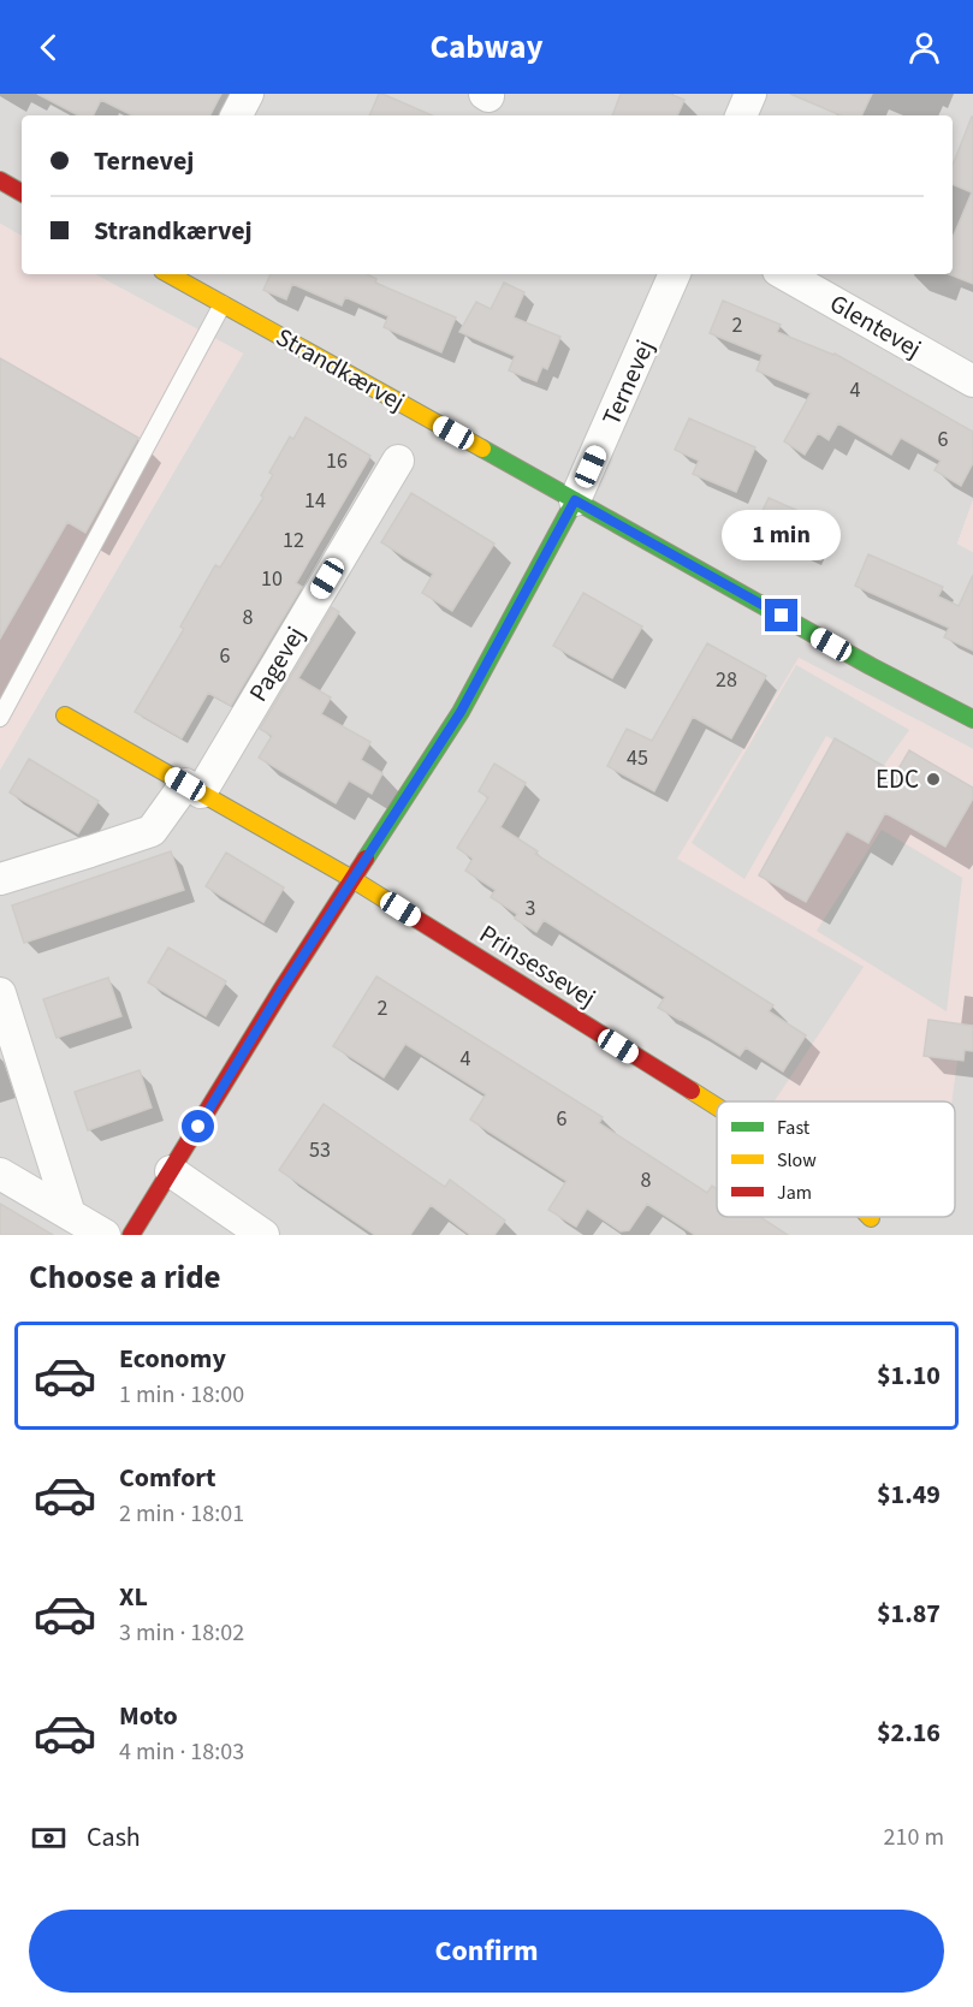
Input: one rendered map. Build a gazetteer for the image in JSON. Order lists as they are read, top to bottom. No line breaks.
{"streets":{"street":["Glentevej","Strandkærvej","Ternevej","Pagevej","Prinsessevej"]},"crossings":[["Strandkærvej","Ternevej"],["Ternevej","Prinsessevej"]],"places":["EDC"],"house_numbers":["2","4","6","16","14","12","10","8","6","28","45","3","2","4","6","53","8"],"legend":["Fast","Slow","Jam"],"page":{"header":"Cabway","banner":["Ternevej","Strandkærvej"],"bubble":"1 min","heading":"Choose a ride","list":[{"name":"Economy","note":"1 min · 18:00","value":"$1.10"},{"name":"Comfort","note":"2 min · 18:01","value":"$1.49"},{"name":"XL","note":"3 min · 18:02","value":"$1.87"},{"name":"Moto","note":"4 min · 18:03","value":"$2.16"}],"pay":["Cash","210 m"],"buttons":"Confirm"}}
